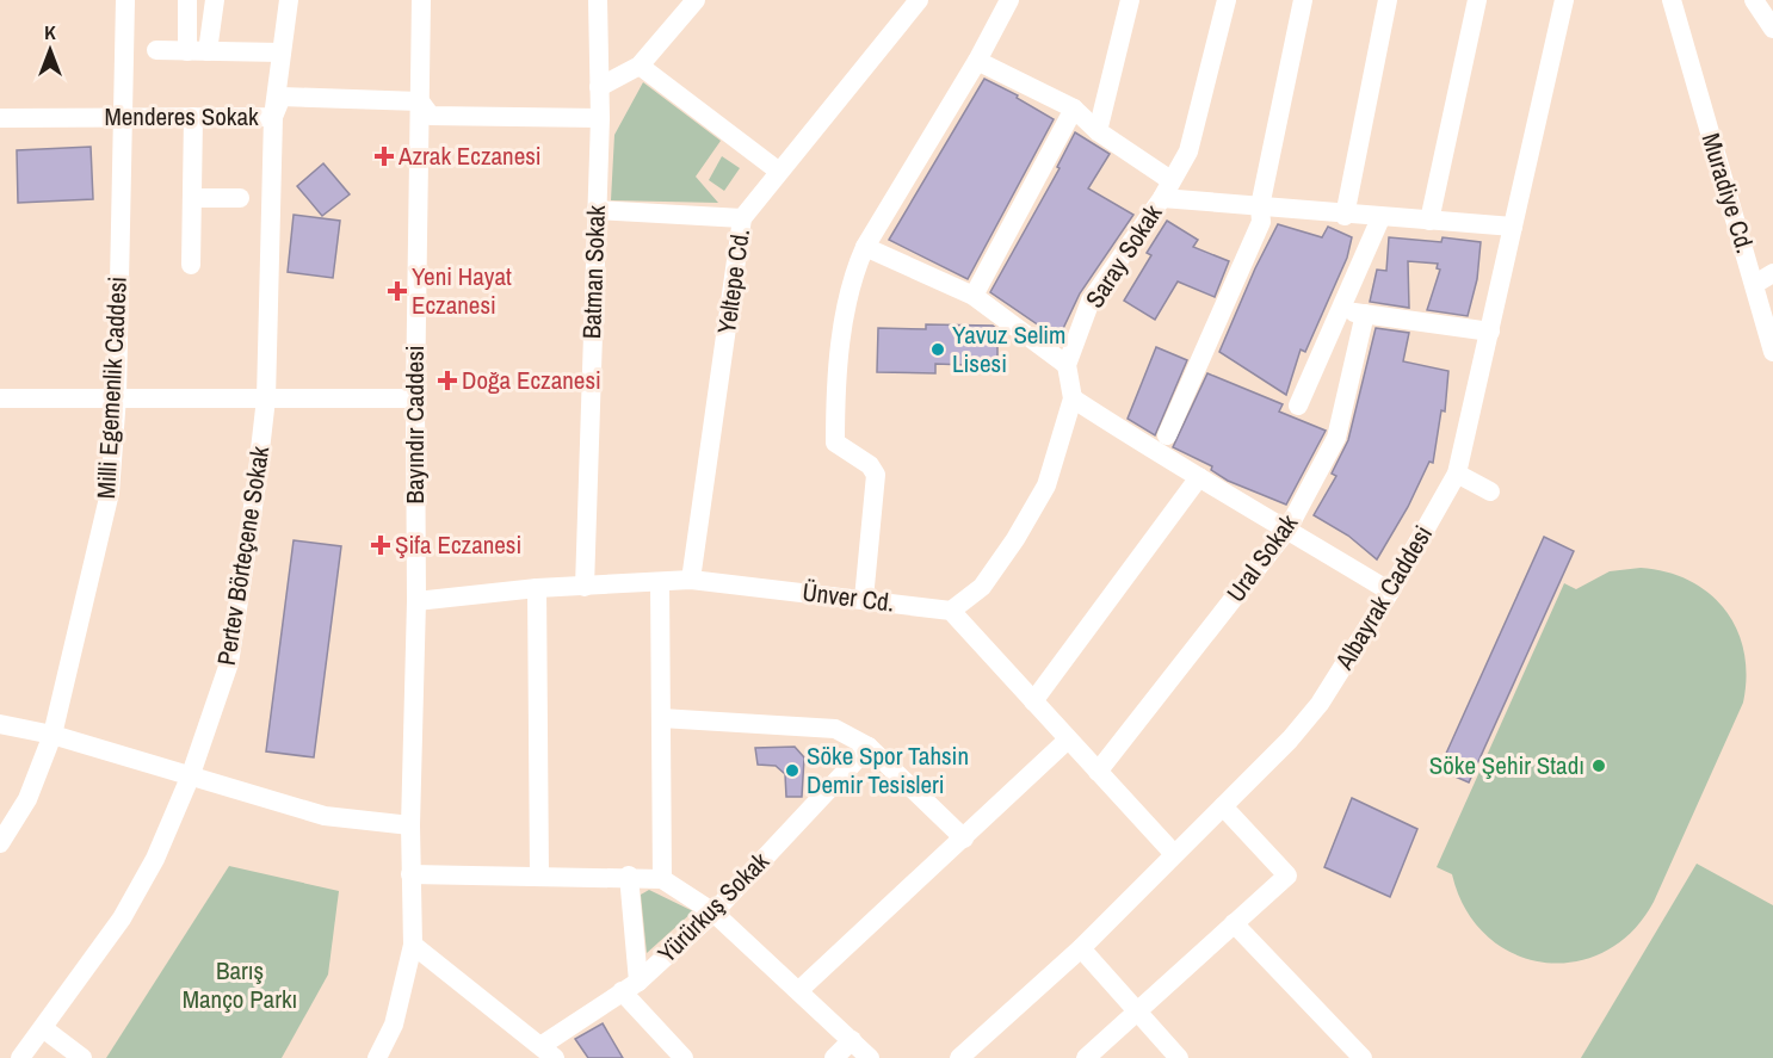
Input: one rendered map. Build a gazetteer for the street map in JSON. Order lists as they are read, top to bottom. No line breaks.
{"streets":{"street":["Menderes Sokak","Muradiye Cd.","Saray Sokak","Batman Sokak","Yeltepe Cd.","Milli Egemenlik Caddesi","Bayındır Caddesi","Pertev Börteçene Sokak","Ural Sokak","Ünver Cd.","Albayrak Caddesi","Yürürkuş Sokak"]},"crossings":[["Menderes Sokak","Batman Sokak"],["Menderes Sokak","Milli Egemenlik Caddesi"],["Menderes Sokak","Bayındır Caddesi"],["Menderes Sokak","Pertev Börteçene Sokak"],["Batman Sokak","Ünver Cd."],["Yeltepe Cd.","Ünver Cd."],["Bayındır Caddesi","Ünver Cd."]],"parks":["Barış Manço Parkı"],"places":{"health":["Azrak Eczanesi","Yeni Hayat Eczanesi","Doğa Eczanesi","Şifa Eczanesi"],"other":["Yavuz Selim Lisesi","Söke Şehir Stadı","Söke Spor Tahsin Demir Tesisleri"]},"north":"top"}
